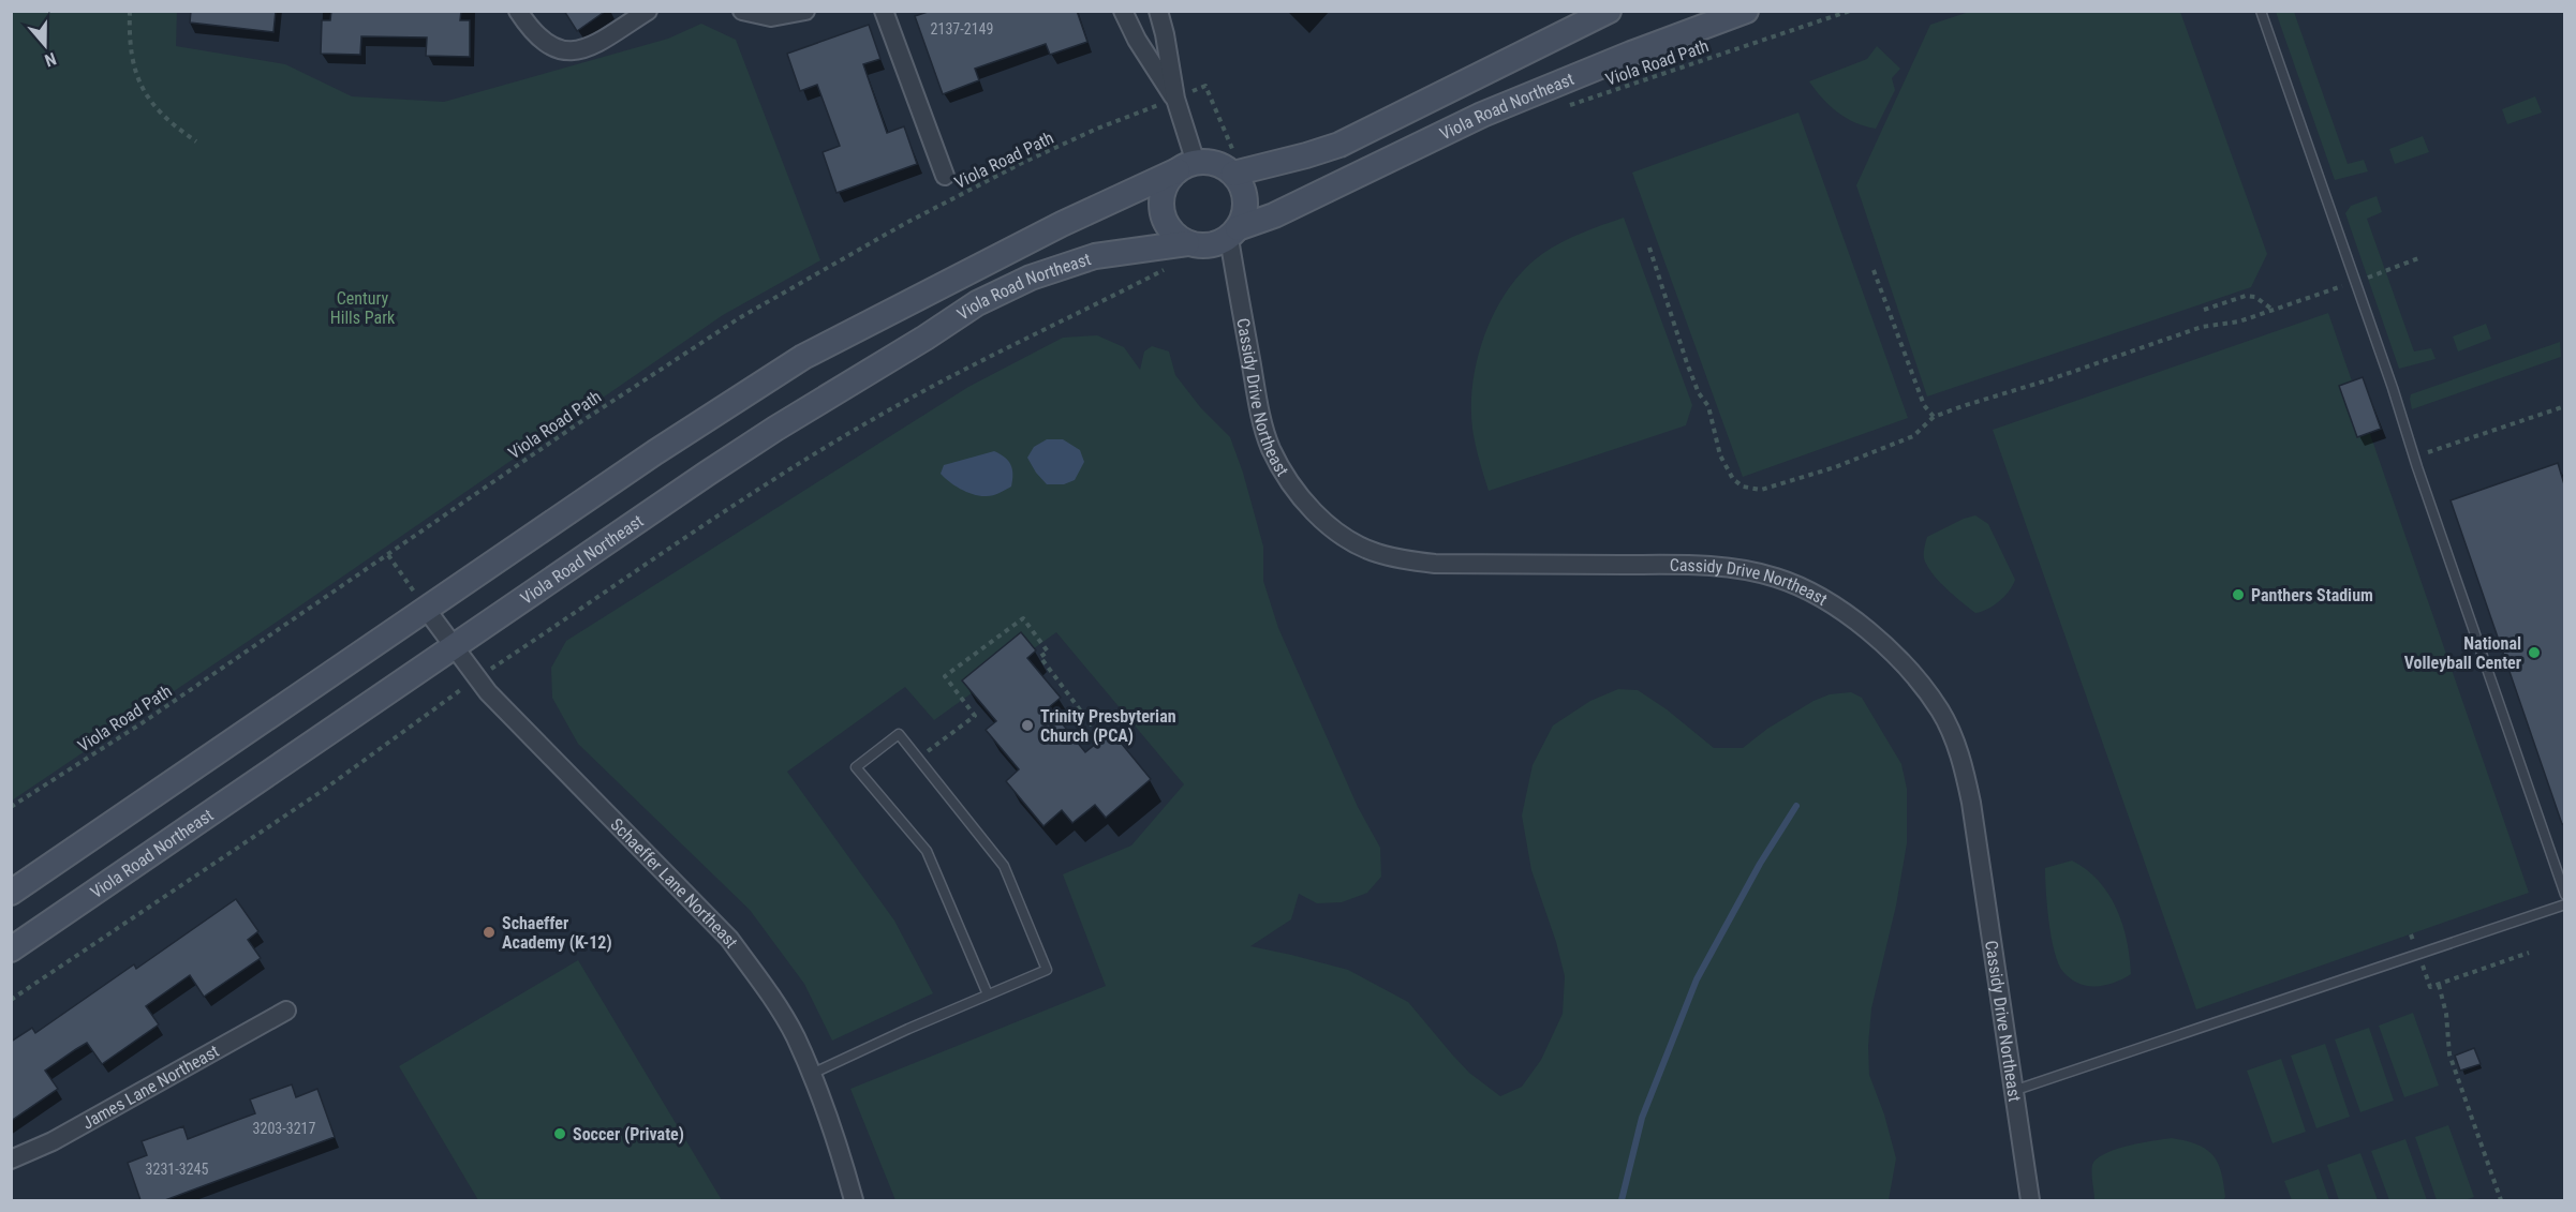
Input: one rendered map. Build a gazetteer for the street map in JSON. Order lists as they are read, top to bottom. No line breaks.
{"streets":{"main road":["Viola Road Northeast"],"street":["Cassidy Drive Northeast","Schaeffer Lane Northeast","James Lane Northeast"],"path":["Viola Road Path"]},"crossings":[["Viola Road Northeast","Cassidy Drive Northeast"],["Viola Road Northeast","Schaeffer Lane Northeast"]],"parks":["Century Hills Park"],"places":["Panthers Stadium","National Volleyball Center","Trinity Presbyterian Church (PCA)","Schaeffer Academy (K-12)","Soccer (Private)"],"house_numbers":["2137-2149","3203-3217","3231-3245"],"north":"bottom"}
